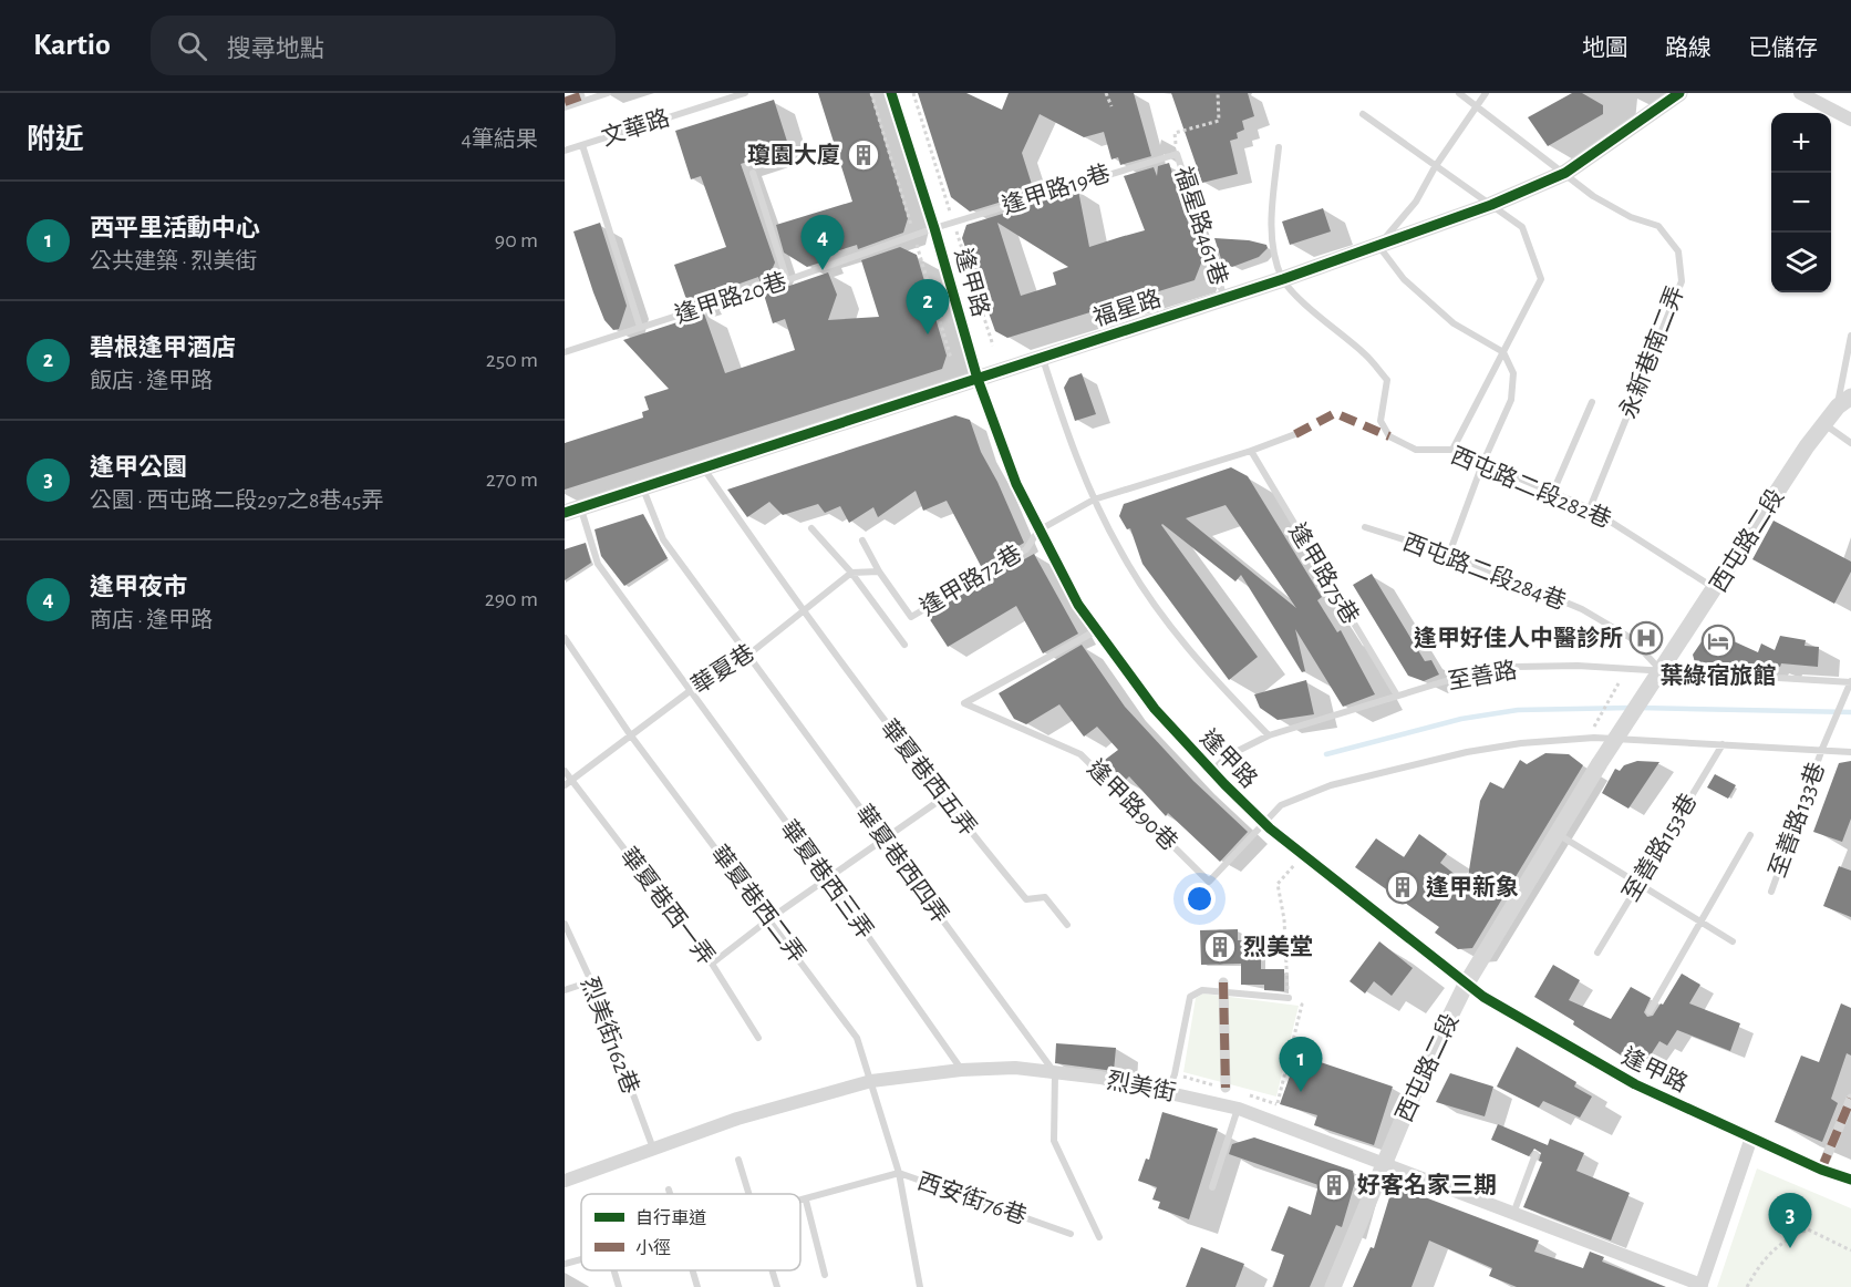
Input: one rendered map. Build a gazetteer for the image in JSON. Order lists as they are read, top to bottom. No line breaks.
{"streets":{"street":["逢甲路","福星路","西屯路二段","烈美街"],"lane":["文華路","逢甲路19巷","福星路461巷","逢甲路20巷","永新巷南二弄","西屯路二段282巷","西屯路二段284巷","逢甲路75巷","逢甲路72巷","華夏巷","至善路","華夏巷西五弄","逢甲路90巷","至善路133巷","至善路153巷","華夏巷西四弄","華夏巷西三弄","華夏巷西二弄","華夏巷西一弄","烈美街162巷","西安街76巷"]},"crossings":[["逢甲路19巷","福星路461巷"],["逢甲路19巷","逢甲路"],["逢甲路19巷","逢甲路20巷"],["福星路461巷","福星路"],["逢甲路","逢甲路20巷"],["逢甲路","福星路"],["逢甲路","西屯路二段"],["逢甲路","逢甲路72巷"],["逢甲路","至善路"],["逢甲路","逢甲路90巷"],["福星路","永新巷南二弄"],["福星路","西屯路二段282巷"],["福星路","華夏巷西五弄"],["福星路","華夏巷西四弄"],["福星路","華夏巷西三弄"],["永新巷南二弄","西屯路二段282巷"],["西屯路二段282巷","西屯路二段"],["西屯路二段","西屯路二段284巷"],["西屯路二段","至善路"],["西屯路二段","烈美街"],["西屯路二段284巷","至善路"],["逢甲路75巷","至善路"],["華夏巷","華夏巷西五弄"],["華夏巷","華夏巷西四弄"],["華夏巷","華夏巷西三弄"],["華夏巷","華夏巷西二弄"],["華夏巷","華夏巷西一弄"],["至善路","至善路133巷"],["華夏巷西四弄","烈美街"],["華夏巷西三弄","烈美街"],["華夏巷西二弄","烈美街"],["華夏巷西二弄","西安街76巷"],["烈美街162巷","烈美街"]],"places":{"building":["瓊園大廈","逢甲新象","烈美堂","好客名家三期"],"hospital":["逢甲好佳人中醫診所"],"hotel":["葉綠宿旅館"]},"legend":["自行車道","小徑"],"page":{"header":"Kartio","search":"搜尋地點","nav":["地圖","路線","已儲存"],"heading":["附近","4筆結果"],"map_buttons":["+","−"],"list":[{"mark":"1","name":"西平里活動中心","note":"公共建築 · 烈美街","value":"90 m"},{"mark":"2","name":"碧根逢甲酒店","note":"飯店 · 逢甲路","value":"250 m"},{"mark":"3","name":"逢甲公園","note":"公園 · 西屯路二段297之8巷45弄","value":"270 m"},{"mark":"4","name":"逢甲夜市","note":"商店 · 逢甲路","value":"290 m"}],"pins":["4","2","1","3"]}}
